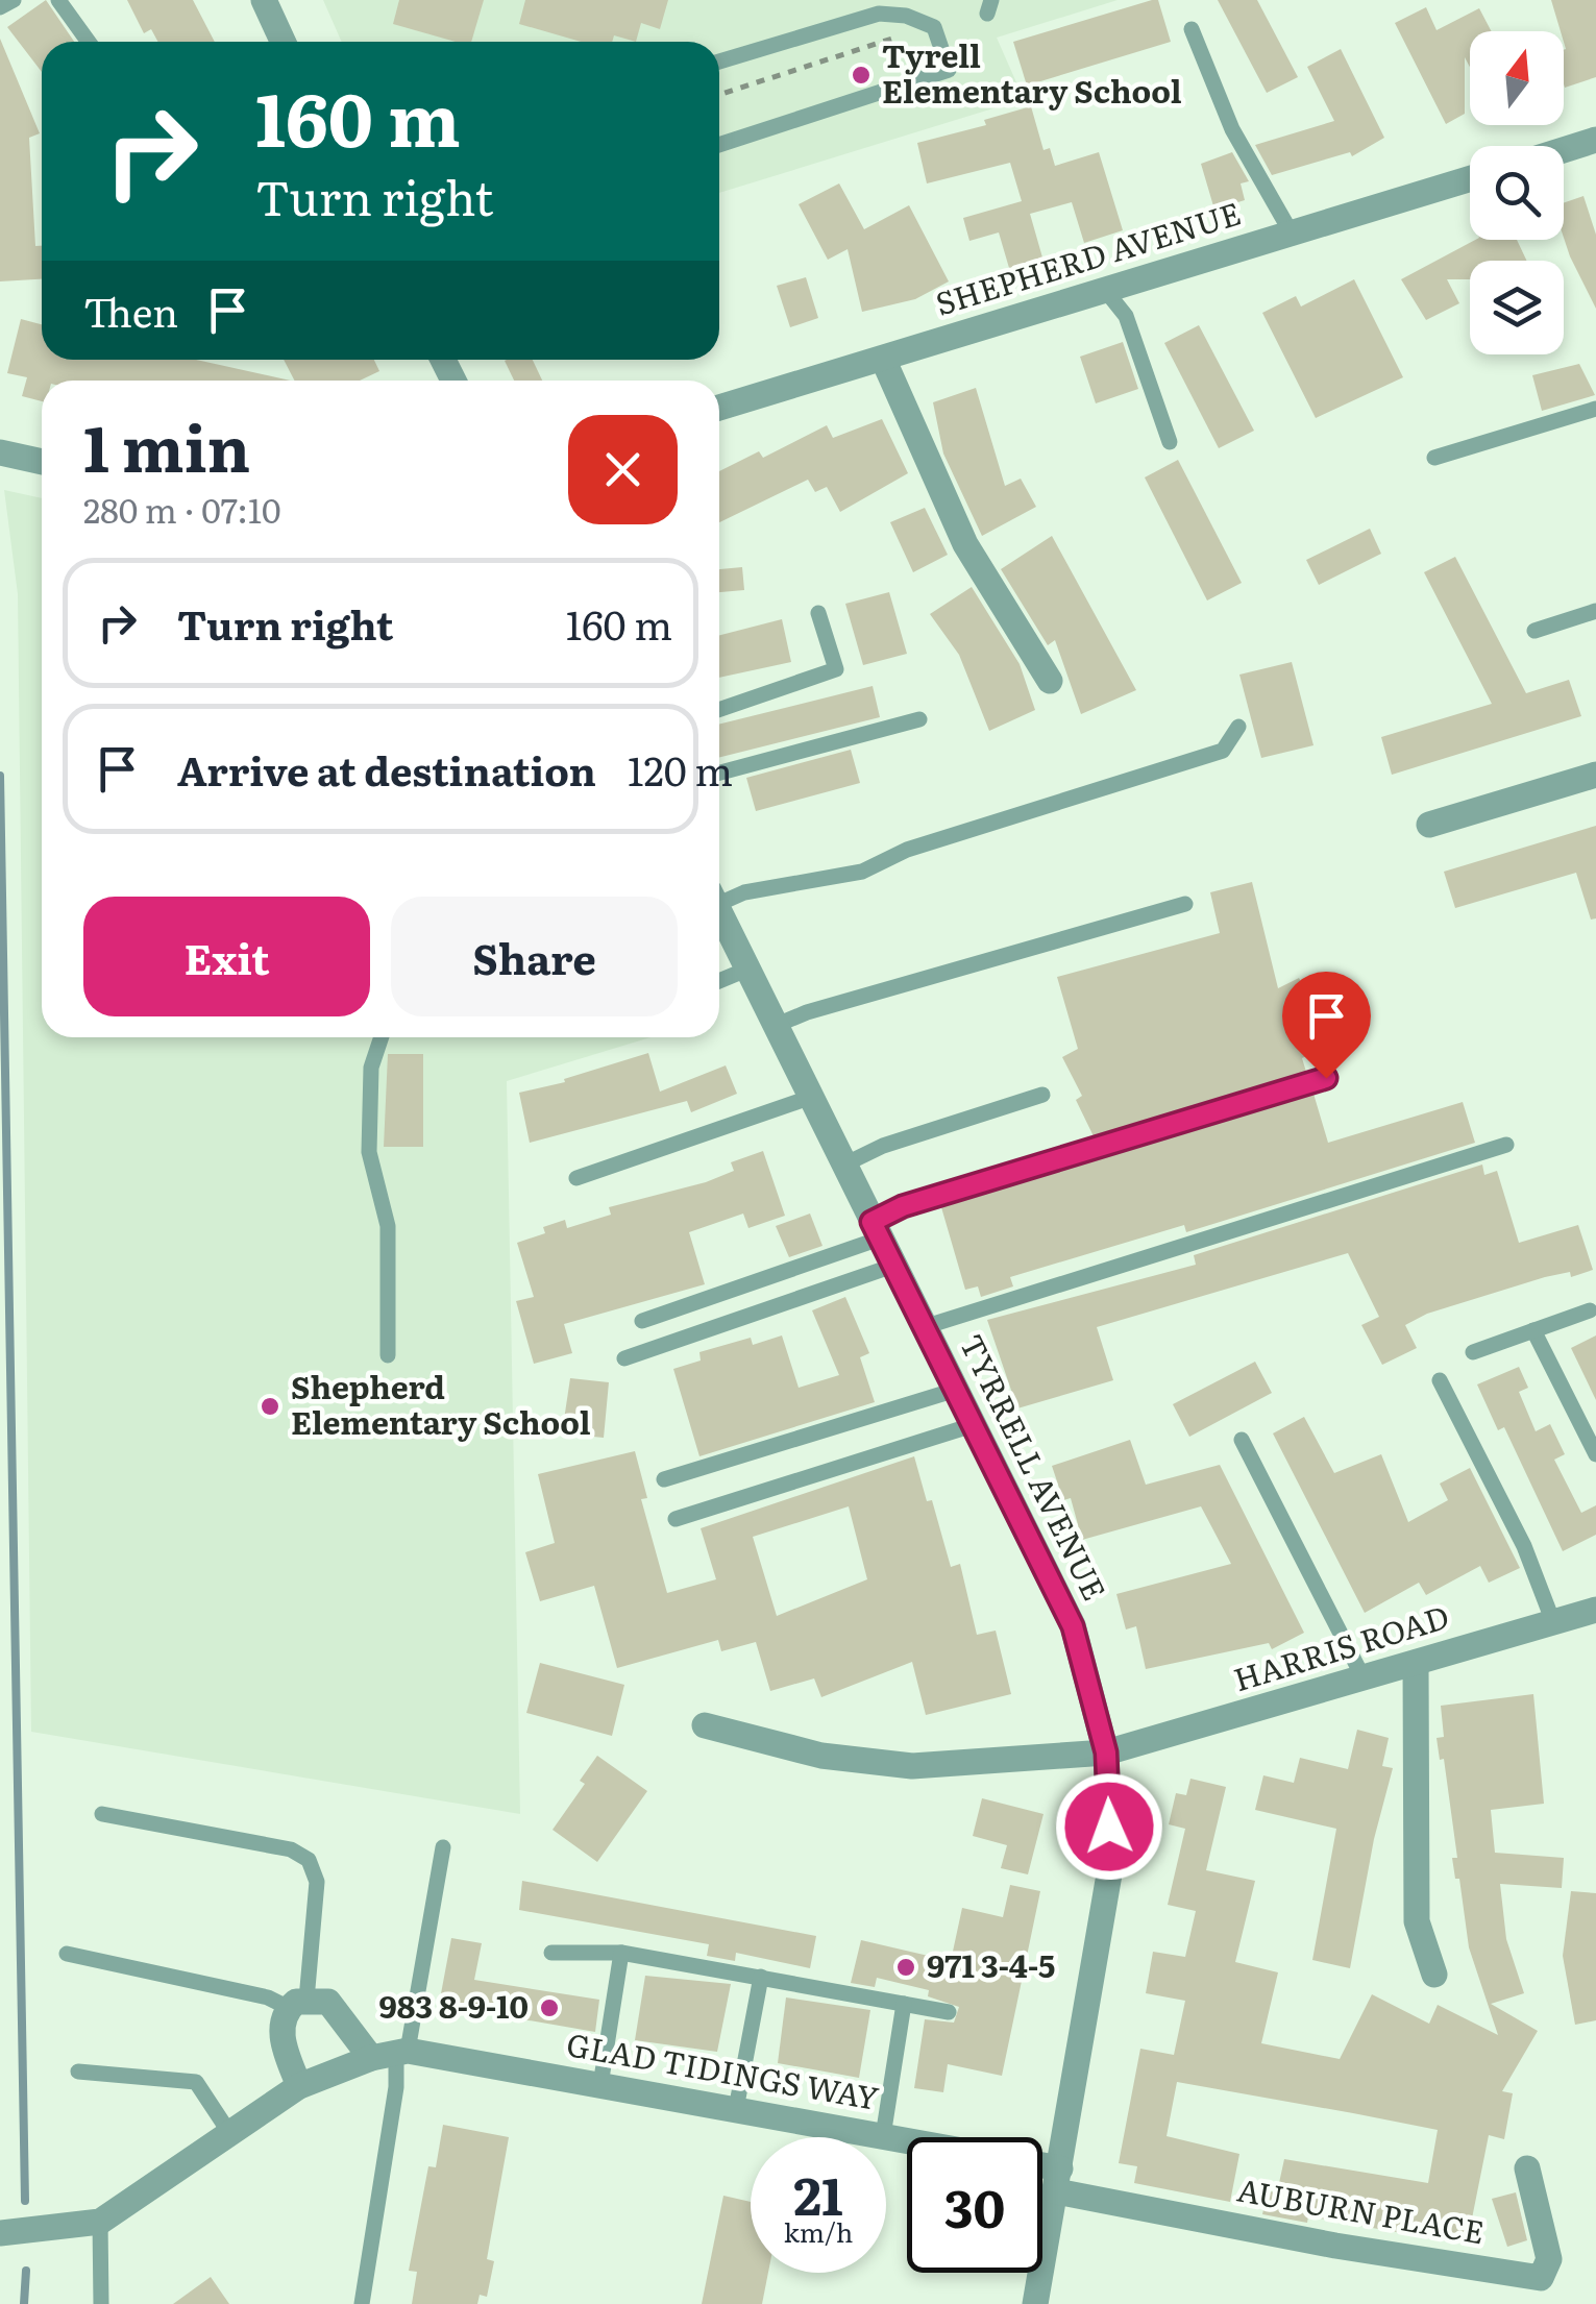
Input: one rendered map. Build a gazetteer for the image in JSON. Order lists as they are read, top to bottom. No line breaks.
{"streets":{"street":["SHEPHERD AVENUE","TYRRELL AVENUE","HARRIS ROAD","GLAD TIDINGS WAY","AUBURN PLACE"]},"crossings":[["TYRRELL AVENUE","HARRIS ROAD"],["TYRRELL AVENUE","GLAD TIDINGS WAY"],["TYRRELL AVENUE","AUBURN PLACE"],["GLAD TIDINGS WAY","AUBURN PLACE"]],"places":["Tyrell Elementary School","Shepherd Elementary School","971 3-4-5","983 8-9-10"],"north":"top","page":{"turn":["160 m","Turn right"],"then":"Then","heading":["1 min","280 m · 07:10"],"list":[{"name":"Turn right","value":"160 m"},{"name":"Arrive at destination","value":"120 m"}],"buttons":["Exit","Share"],"speed":"21 km/h","limit":"30"}}
